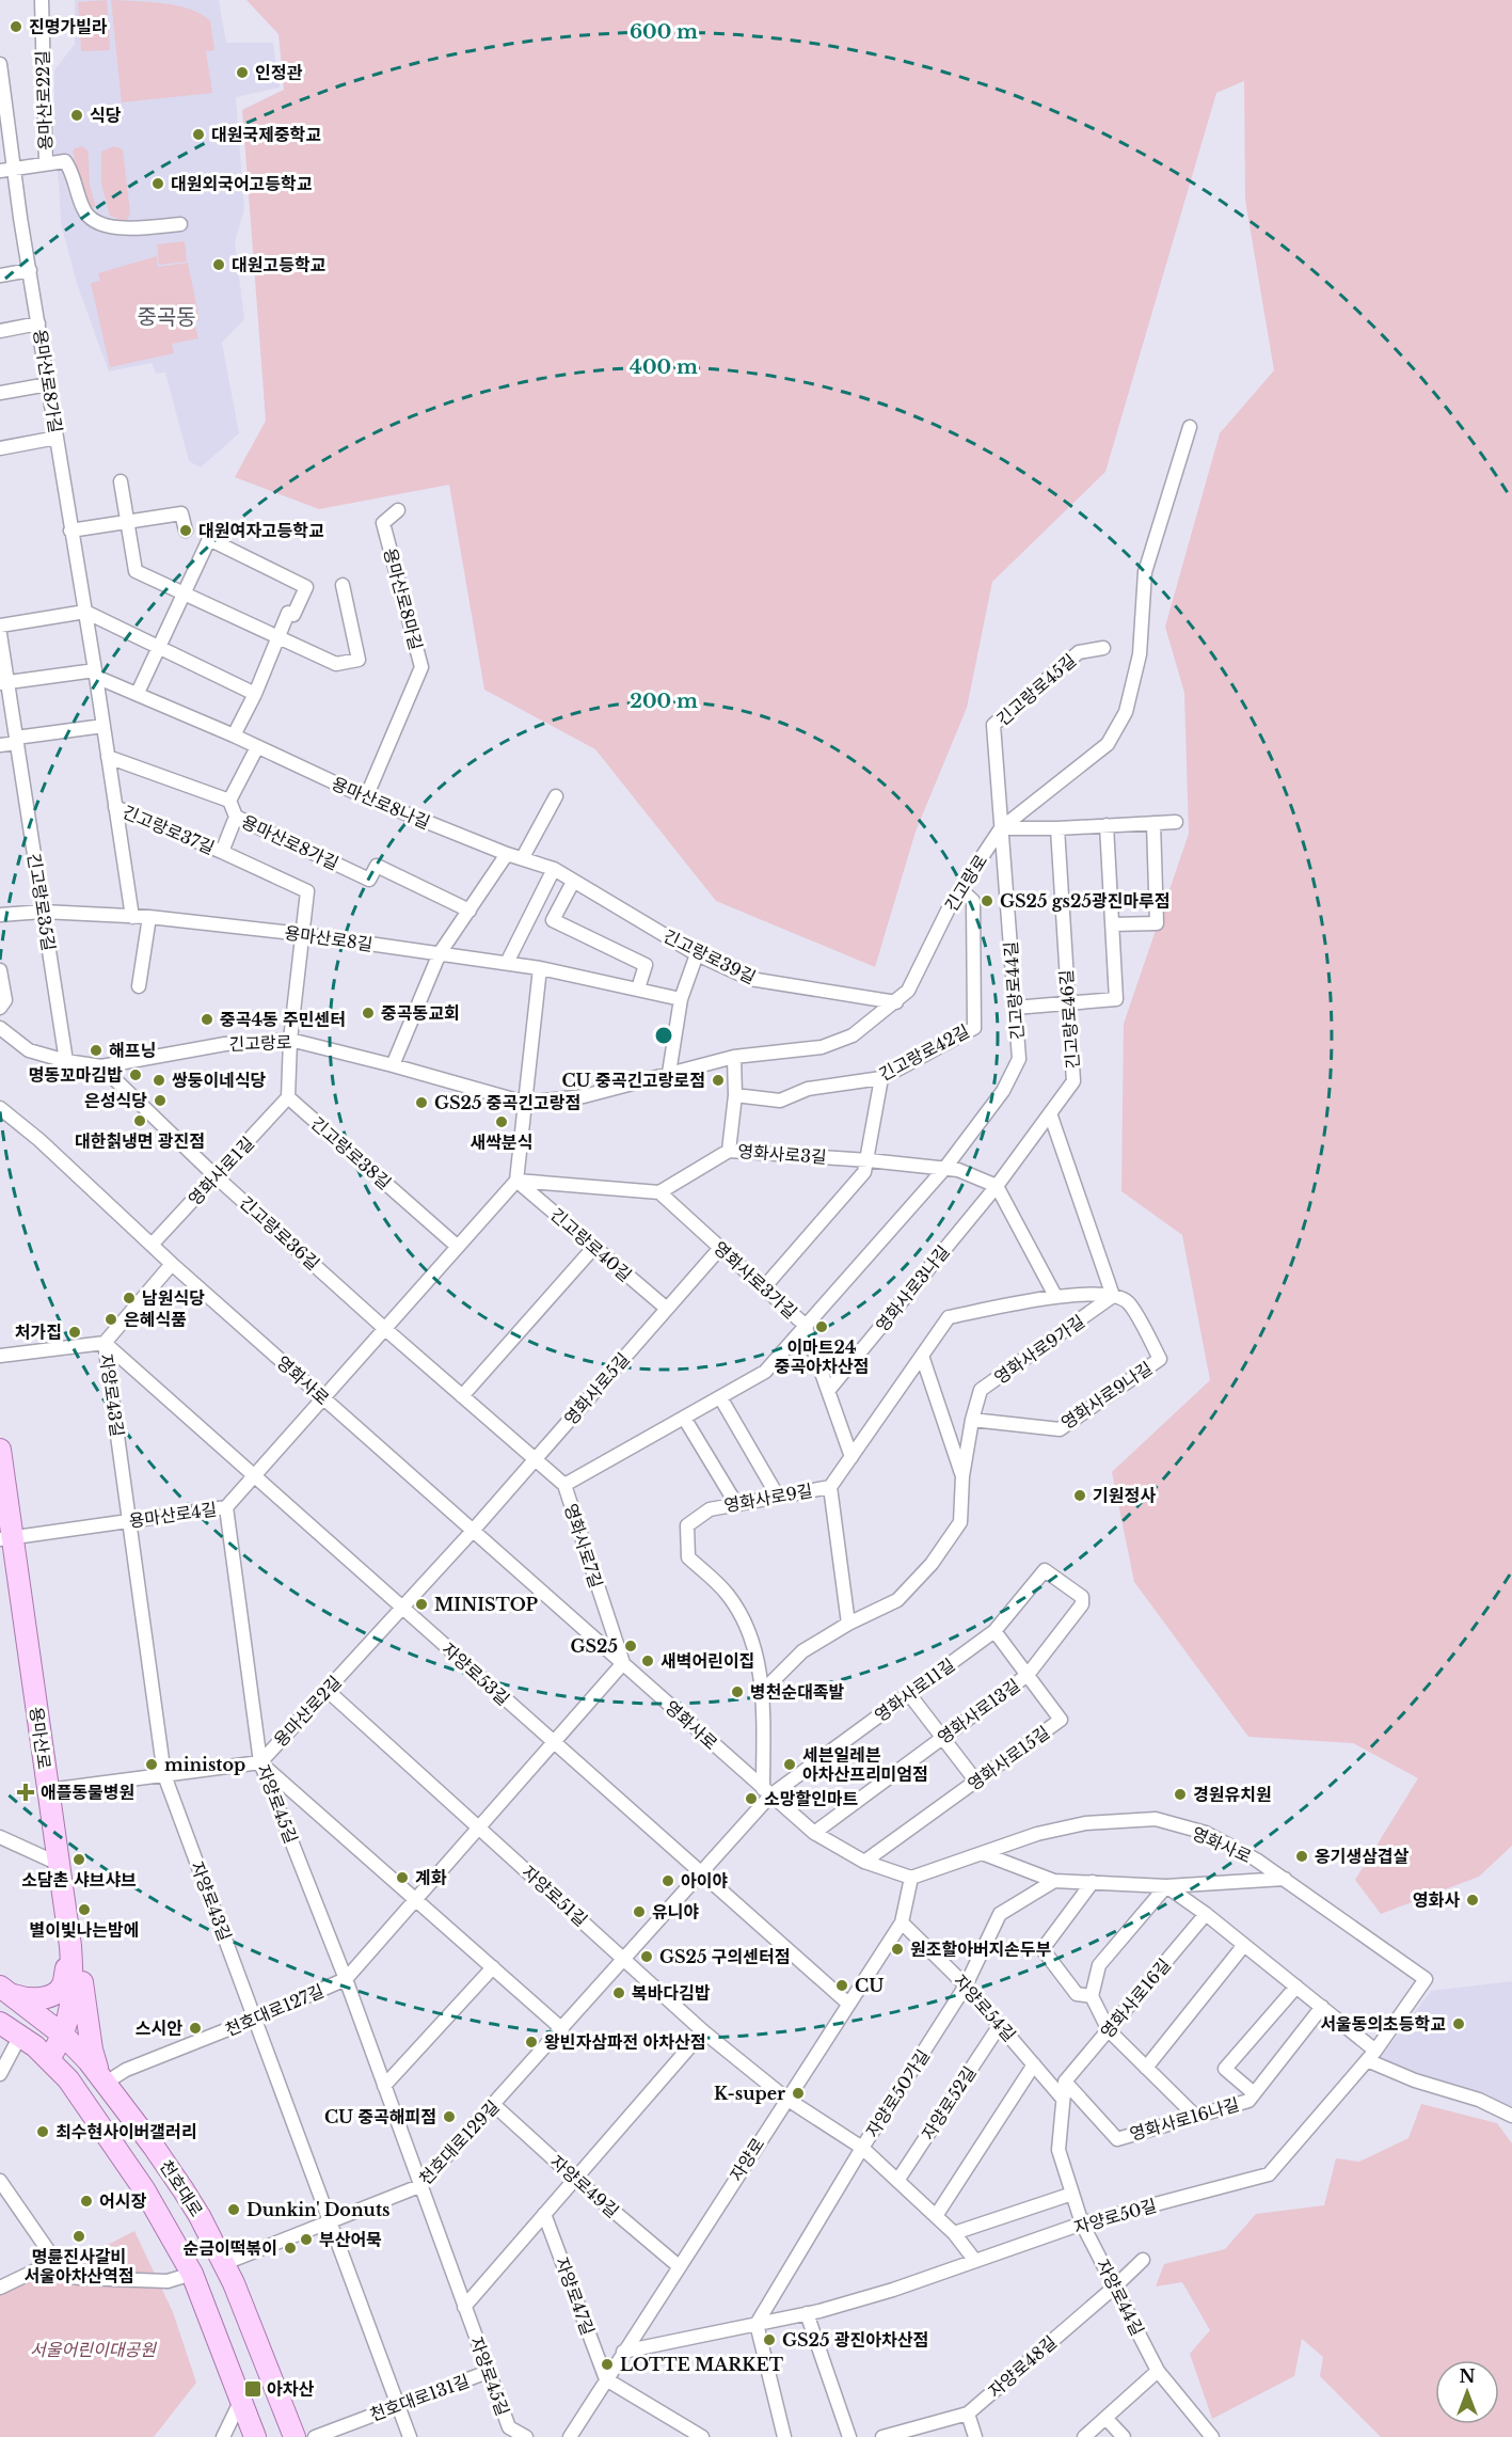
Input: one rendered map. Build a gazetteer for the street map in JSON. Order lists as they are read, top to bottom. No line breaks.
{"streets":{"main road":["용마산로","천호대로"],"street":["용마산로22길","용마산로8가길","용마산로8마길","긴고랑로45길","용마산로8나길","긴고랑로37길","긴고랑로","긴고랑로35길","용마산로8길","긴고랑로39길","긴고랑로44길","긴고랑로46길","긴고랑로42길","긴고랑로38길","영화사로3길","영화사로1길","긴고랑로36길","긴고랑로40길","영화사로3가길","영화사로3나길","영화사로9가길","영화사로","영화사로5길","자양로43길","영화사로9나길","영화사로9길","용마산로4길","영화사로7길","자양로53길","영화사로11길","용마산로2길","영화사로13길","영화사로15길","자양로45길","자양로51길","영화사로16길","자양로54길","천호대로127길","자양로50가길","자양로52길","영화사로16나길","천호대로129길","자양로","자양로49길","자양로50길","자양로47길","자양로44길","자양로48길","천호대로131길"]},"crossings":[["용마산로22길","용마산로8가길"],["용마산로8가길","용마산로8나길"],["용마산로8가길","긴고랑로37길"],["용마산로8가길","용마산로8길"],["용마산로8마길","용마산로8나길"],["긴고랑로45길","긴고랑로"],["긴고랑로45길","긴고랑로44길"],["용마산로8나길","긴고랑로39길"],["긴고랑로37길","긴고랑로"],["긴고랑로37길","용마산로8길"],["긴고랑로","긴고랑로35길"],["긴고랑로","긴고랑로39길"],["긴고랑로","긴고랑로44길"],["긴고랑로","긴고랑로42길"],["긴고랑로","긴고랑로36길"],["긴고랑로35길","용마산로8길"],["긴고랑로44길","영화사로3길"],["긴고랑로44길","영화사로7길"],["긴고랑로46길","영화사로3길"],["긴고랑로46길","영화사로3나길"],["긴고랑로38길","영화사로1길"],["영화사로3길","영화사로3가길"],["영화사로3길","영화사로3나길"],["영화사로3길","영화사로7길"],["영화사로1길","긴고랑로36길"],["영화사로1길","영화사로"],["긴고랑로36길","영화사로5길"],["긴고랑로36길","영화사로7길"],["긴고랑로40길","영화사로5길"],["영화사로3가길","영화사로3나길"],["영화사로3가길","영화사로5길"],["영화사로3가길","영화사로9길"],["영화사로3가길","영화사로7길"],["영화사로9가길","영화사로9나길"],["영화사로9가길","영화사로9길"],["영화사로","영화사로5길"],["영화사로","영화사로9길"],["영화사로","용마산로4길"],["영화사로","영화사로7길"],["영화사로","영화사로11길"],["영화사로","용마산로2길"],["영화사로","영화사로13길"],["영화사로","영화사로15길"],["영화사로","천호대로127길"],["영화사로","천호대로129길"],["영화사로","자양로"],["영화사로","자양로50길"],["영화사로5길","용마산로2길"],["자양로43길","용마산로4길"],["자양로43길","자양로53길"],["자양로43길","용마산로2길"],["자양로43길","천호대로127길"],["자양로43길","천호대로129길"],["자양로43길","천호대로131길"],["영화사로9나길","영화사로9길"],["영화사로9길","영화사로11길"],["영화사로9길","천호대로129길"],["용마산로4길","자양로53길"],["용마산로4길","용마산로"],["용마산로4길","자양로45길"],["영화사로7길","천호대로127길"],["자양로53길","용마산로2길"],["자양로53길","천호대로127길"],["자양로53길","천호대로129길"],["자양로53길","자양로"],["영화사로11길","영화사로13길"],["영화사로11길","영화사로15길"],["영화사로11길","천호대로129길"],["용마산로2길","용마산로"],["용마산로2길","자양로45길"],["용마산로2길","자양로51길"],["영화사로13길","영화사로15길"],["용마산로","천호대로"],["자양로45길","천호대로127길"],["자양로45길","천호대로129길"],["자양로45길","천호대로131길"],["자양로51길","천호대로127길"],["자양로51길","천호대로129길"],["자양로51길","자양로"],["영화사로16길","영화사로16나길"],["자양로54길","자양로50가길"],["자양로54길","자양로52길"],["자양로54길","자양로"],["천호대로127길","천호대로"],["자양로50가길","자양로50길"],["천호대로129길","자양로49길"],["천호대로129길","천호대로"],["자양로","자양로49길"],["자양로","자양로50길"],["자양로","자양로47길"],["자양로50길","자양로44길"],["자양로44길","자양로48길"]],"districts":["중곡동"],"parks":["서울어린이대공원"],"places":{"other":["진명가빌라","인정관","식당","대원국제중학교","대원외국어고등학교","대원고등학교","대원여자고등학교","GS25 gs25광진마루점","중곡동교회","중곡4동 주민센터","해프닝","명동꼬마김밥","쌍둥이네식당","CU 중곡긴고랑로점","은성식당","GS25 중곡긴고랑점","대한칡냉면 광진점","새싹분식","남원식당","은혜식품","이마트24 중곡아차산점","처가집","기원정사","MINISTOP","GS25","새벽어린이집","병천순대족발","ministop","세븐일레븐 아차산프리미엄점","경원유치원","소망할인마트","옹기생삼겹살","소담촌 샤브샤브","계화","아이야","영화사","별이빛나는밤에","유니야","원조할아버지손두부","GS25 구의센터점","CU","복바다김밥","서울동의초등학교","스시안","왕빈자삼파전 아차산점","K-super","CU 중곡해피점","최수현사이버갤러리","어시장","Dunkin' Donuts","명륜진사갈비 서울아차산역점","부산어묵","순금이떡볶이","GS25 광진아차산점","LOTTE MARKET"],"health":["애플동물병원"],"transit":["아차산"]},"north":"top","rings":["600 m","400 m","200 m"]}
